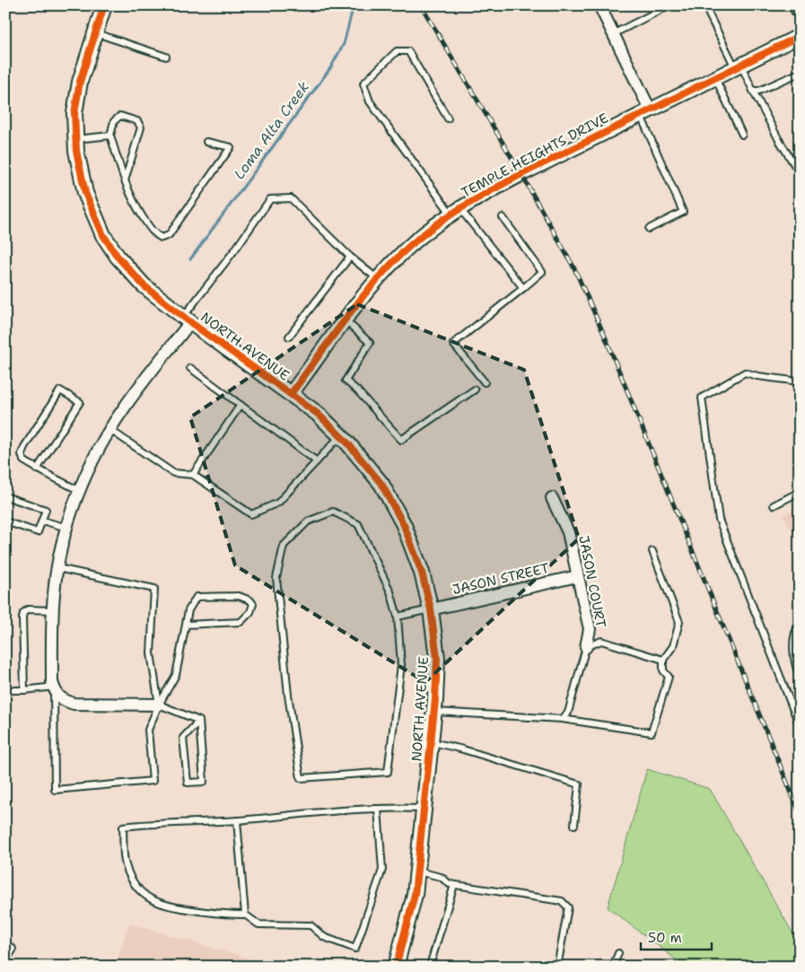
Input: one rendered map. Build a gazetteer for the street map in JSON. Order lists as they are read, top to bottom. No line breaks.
{"streets":{"main road":["NORTH AVENUE"],"street":["TEMPLE HEIGHTS DRIVE","JASON STREET","JASON COURT"]},"crossings":[["TEMPLE HEIGHTS DRIVE","NORTH AVENUE"],["NORTH AVENUE","JASON STREET"],["JASON STREET","JASON COURT"]],"water":["Loma Alta Creek"],"scale_bar":"50 m"}
